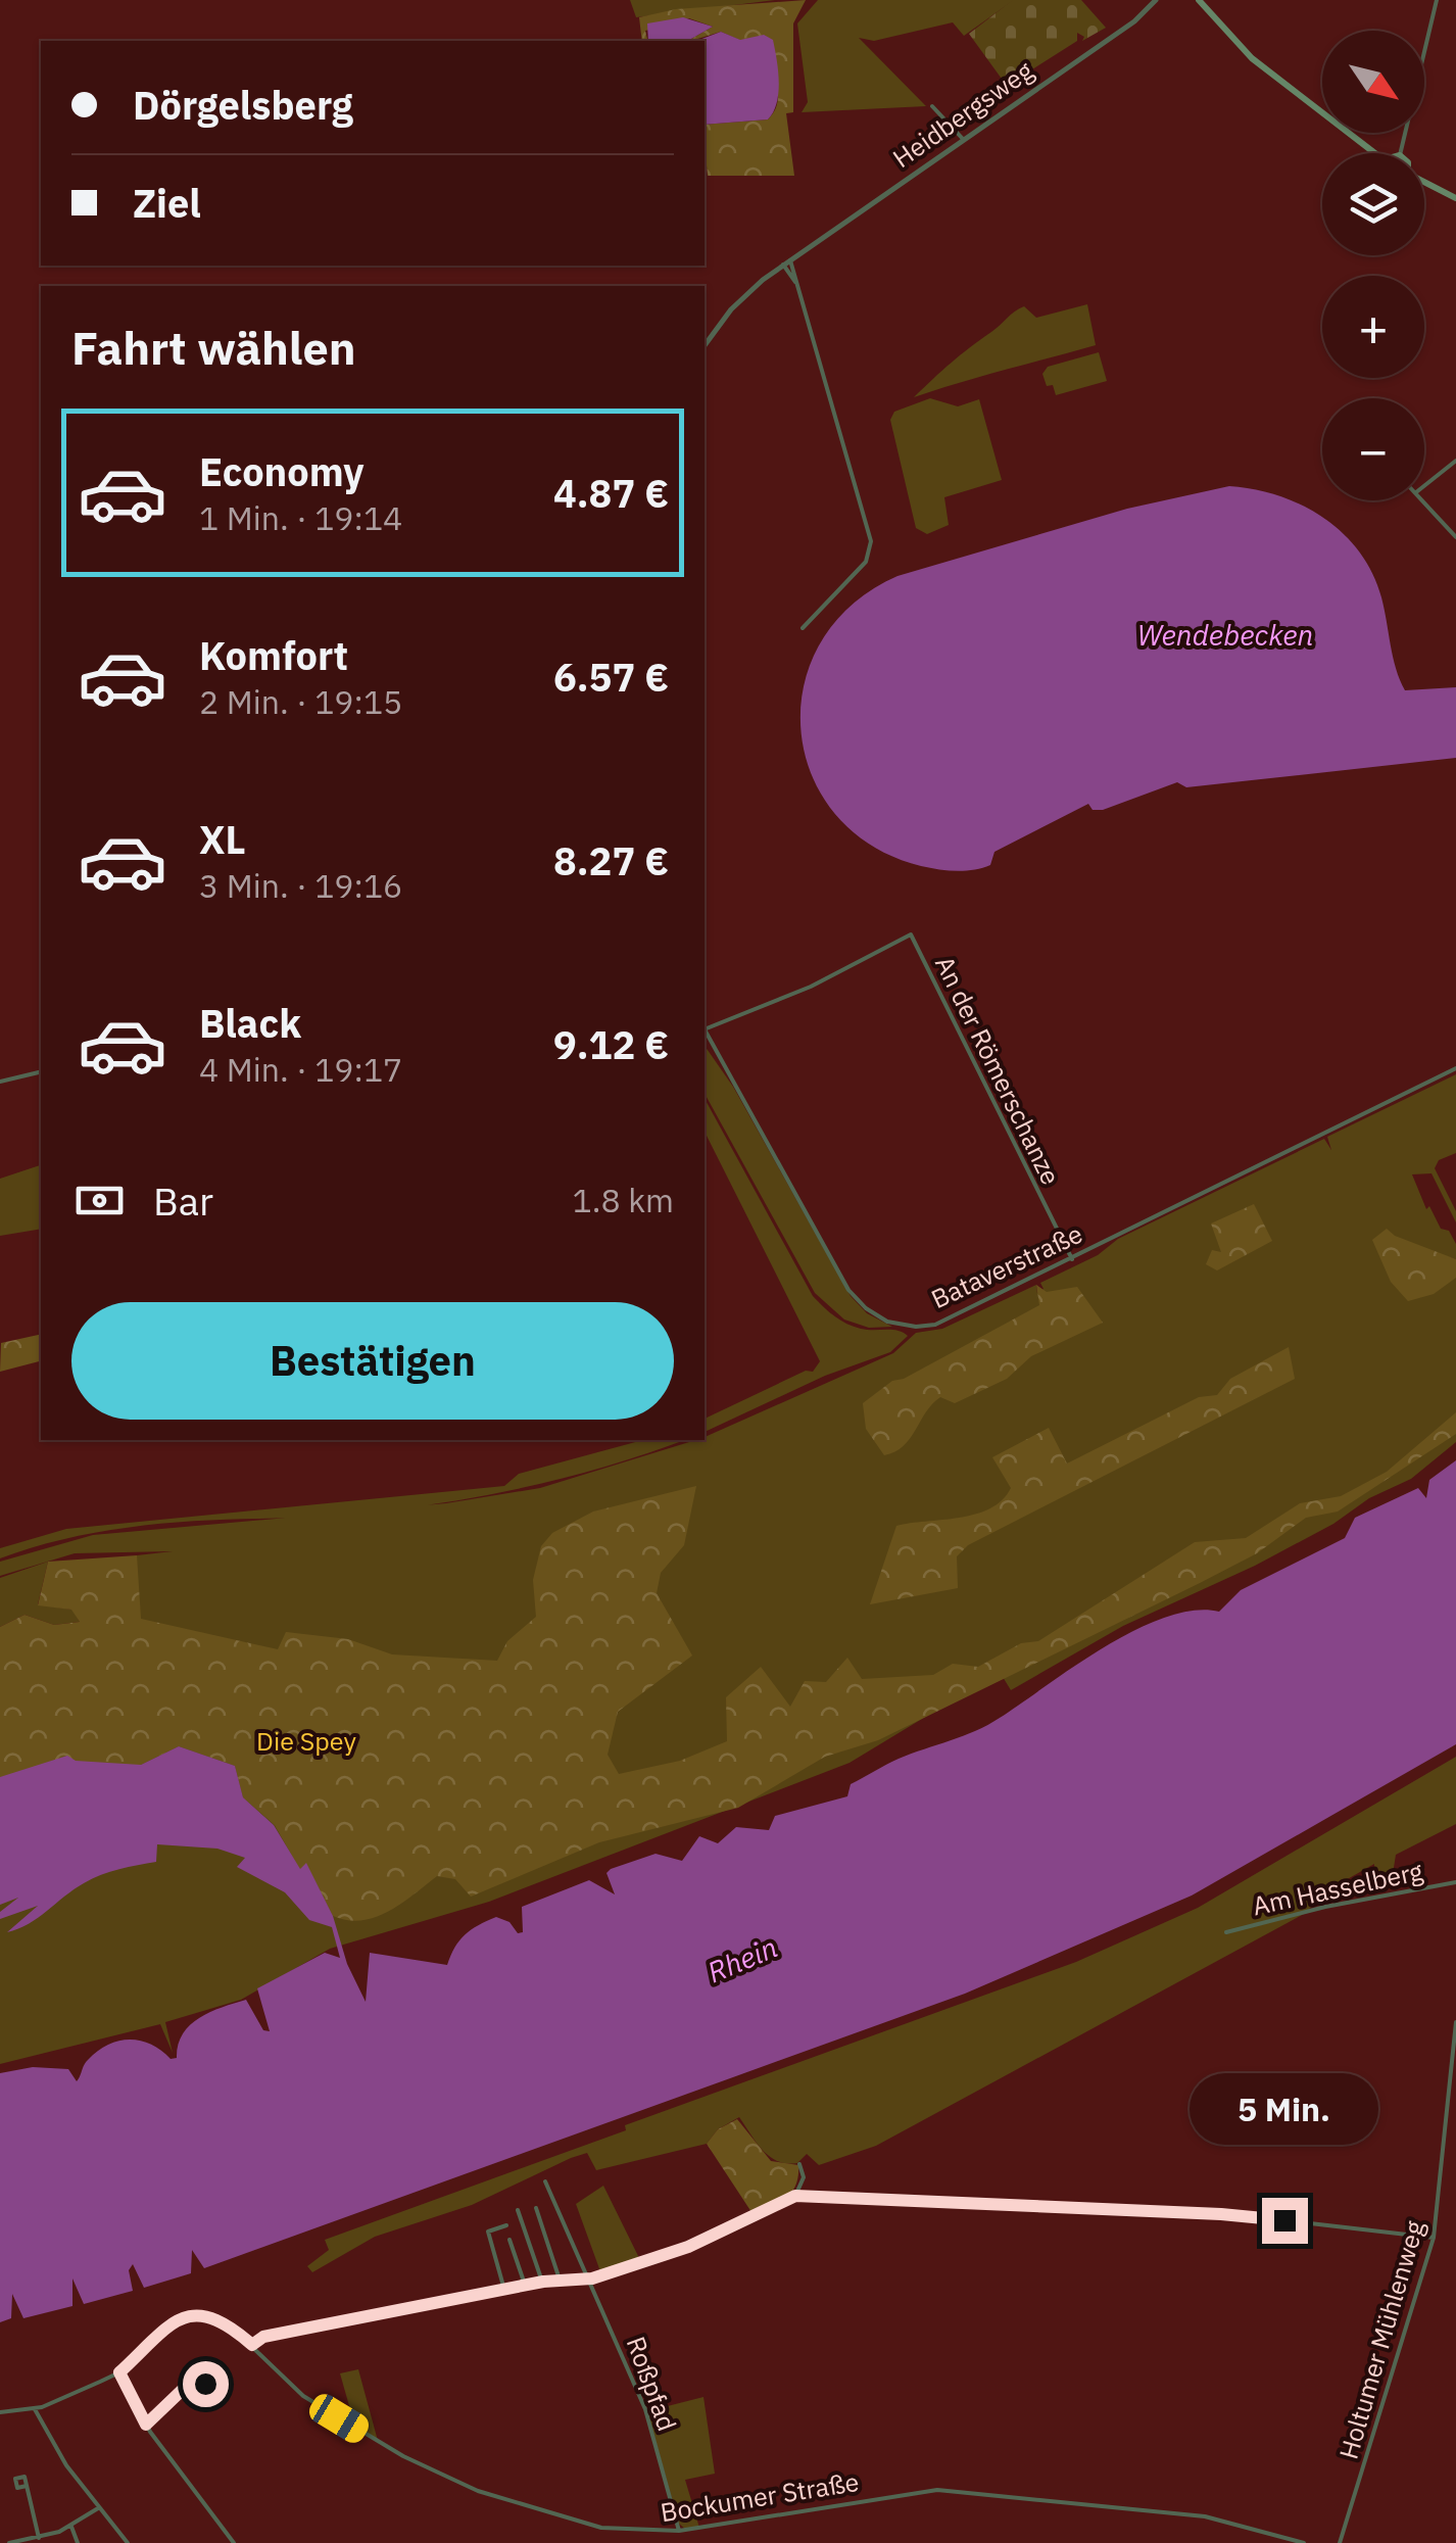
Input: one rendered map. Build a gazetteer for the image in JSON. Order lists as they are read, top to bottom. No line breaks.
{"streets":{"street":["Heidbergsweg","An der Römerschanze","Bataverstraße","Am Hasselberg","Holtumer Mühlenweg","Roßpfad","Bockumer Straße"]},"crossings":[["An der Römerschanze","Bataverstraße"],["Roßpfad","Bockumer Straße"]],"water":["Wendebecken","Rhein"],"parks":["Die Spey"],"north":"bottom right","page":{"map_buttons":["+","−"],"banner":["Dörgelsberg","Ziel"],"heading":"Fahrt wählen","list":[{"name":"Economy","note":"1 Min. · 19:14","value":"4.87 €"},{"name":"Komfort","note":"2 Min. · 19:15","value":"6.57 €"},{"name":"XL","note":"3 Min. · 19:16","value":"8.27 €"},{"name":"Black","note":"4 Min. · 19:17","value":"9.12 €"}],"pay":["Bar","1.8 km"],"buttons":"Bestätigen","bubble":"5 Min."}}
